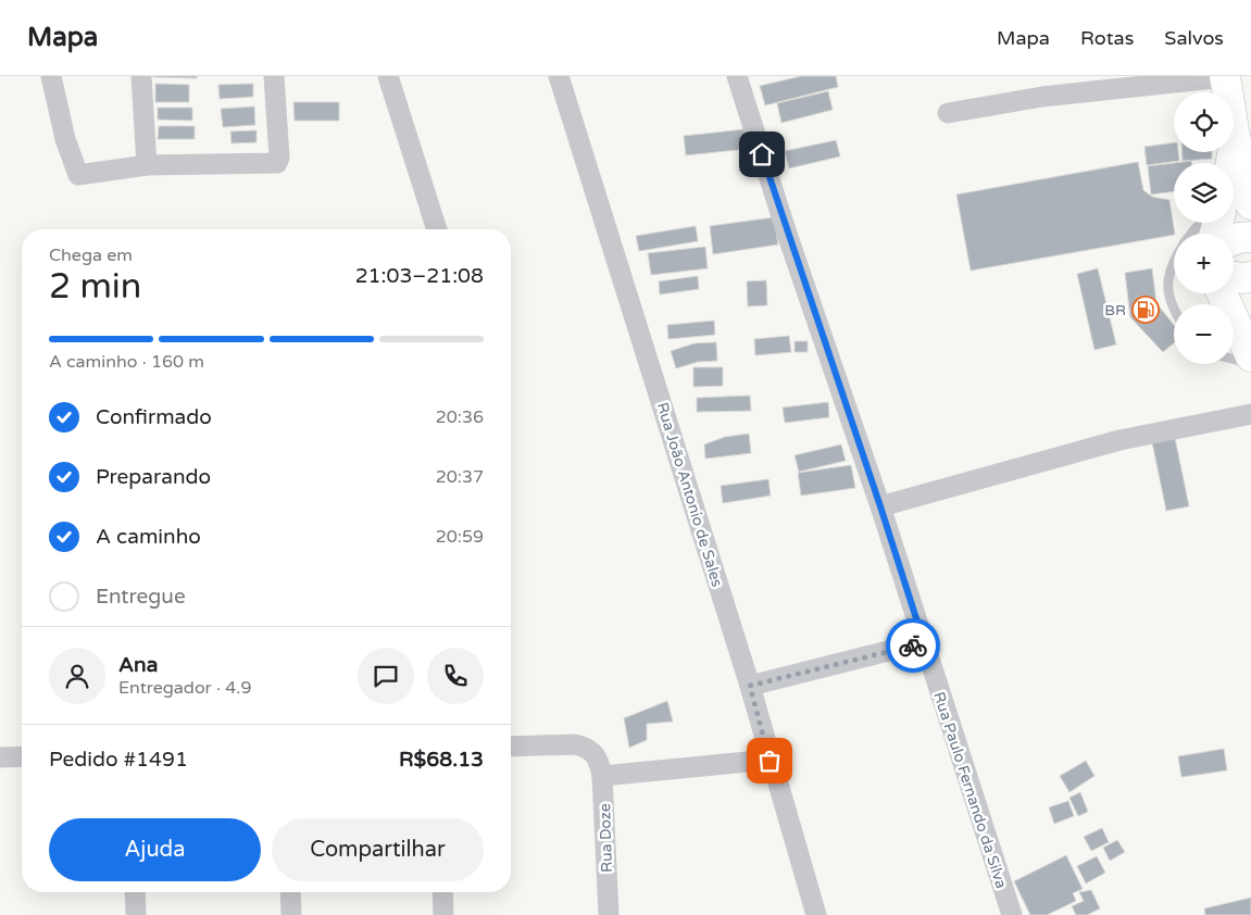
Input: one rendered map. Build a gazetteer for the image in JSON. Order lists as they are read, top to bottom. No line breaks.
{"streets":{"street":["Rua João Antonio de Sales","Rua Paulo Fernando da Silva","Rua Doze"]},"places":{"fuel station":["BR"]},"page":{"header":"Mapa","nav":["Mapa","Rotas","Salvos"],"map_buttons":["+","−"],"heading":["2 min","Chega em","21:03–21:08"],"panel":["Ana","Entregador · 4.9","Pedido #1491","R$68.13"],"bar":"A caminho · 160 m","list":[["Confirmado","20:36"],["Preparando","20:37"],["A caminho","20:59"],"Entregue"],"buttons":["Ajuda","Compartilhar"]}}
